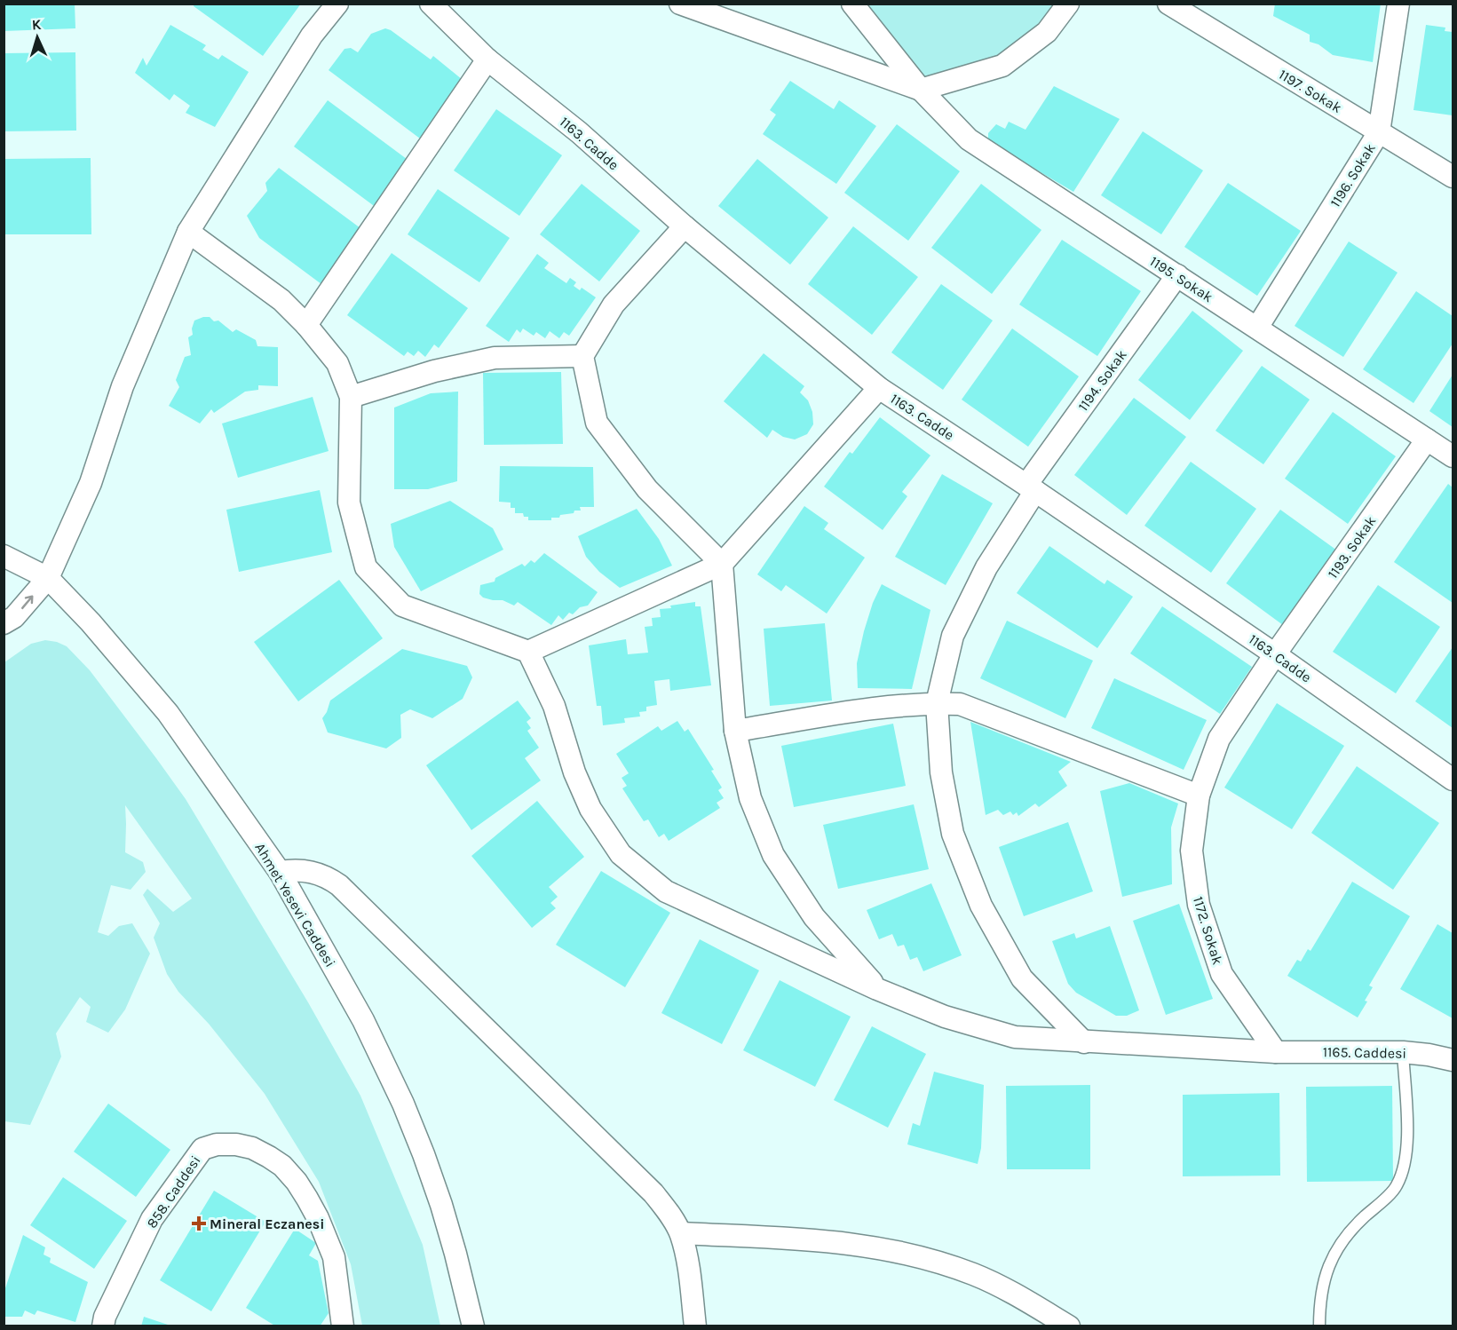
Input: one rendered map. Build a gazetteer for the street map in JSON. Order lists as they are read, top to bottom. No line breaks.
{"streets":{"street":["1197. Sokak","1163. Cadde","1196. Sokak","1195. Sokak","1194. Sokak","1193. Sokak","Ahmet Yesevi Caddesi","1172. Sokak","1165. Caddesi","858. Caddesi"]},"crossings":[["1197. Sokak","1196. Sokak"],["1163. Cadde","1194. Sokak"],["1163. Cadde","1193. Sokak"],["1163. Cadde","1172. Sokak"],["1196. Sokak","1195. Sokak"],["1195. Sokak","1194. Sokak"],["1195. Sokak","1193. Sokak"],["1194. Sokak","1165. Caddesi"],["1193. Sokak","1172. Sokak"],["1172. Sokak","1165. Caddesi"]],"places":{"health":["Mineral Eczanesi"]},"north":"top"}
